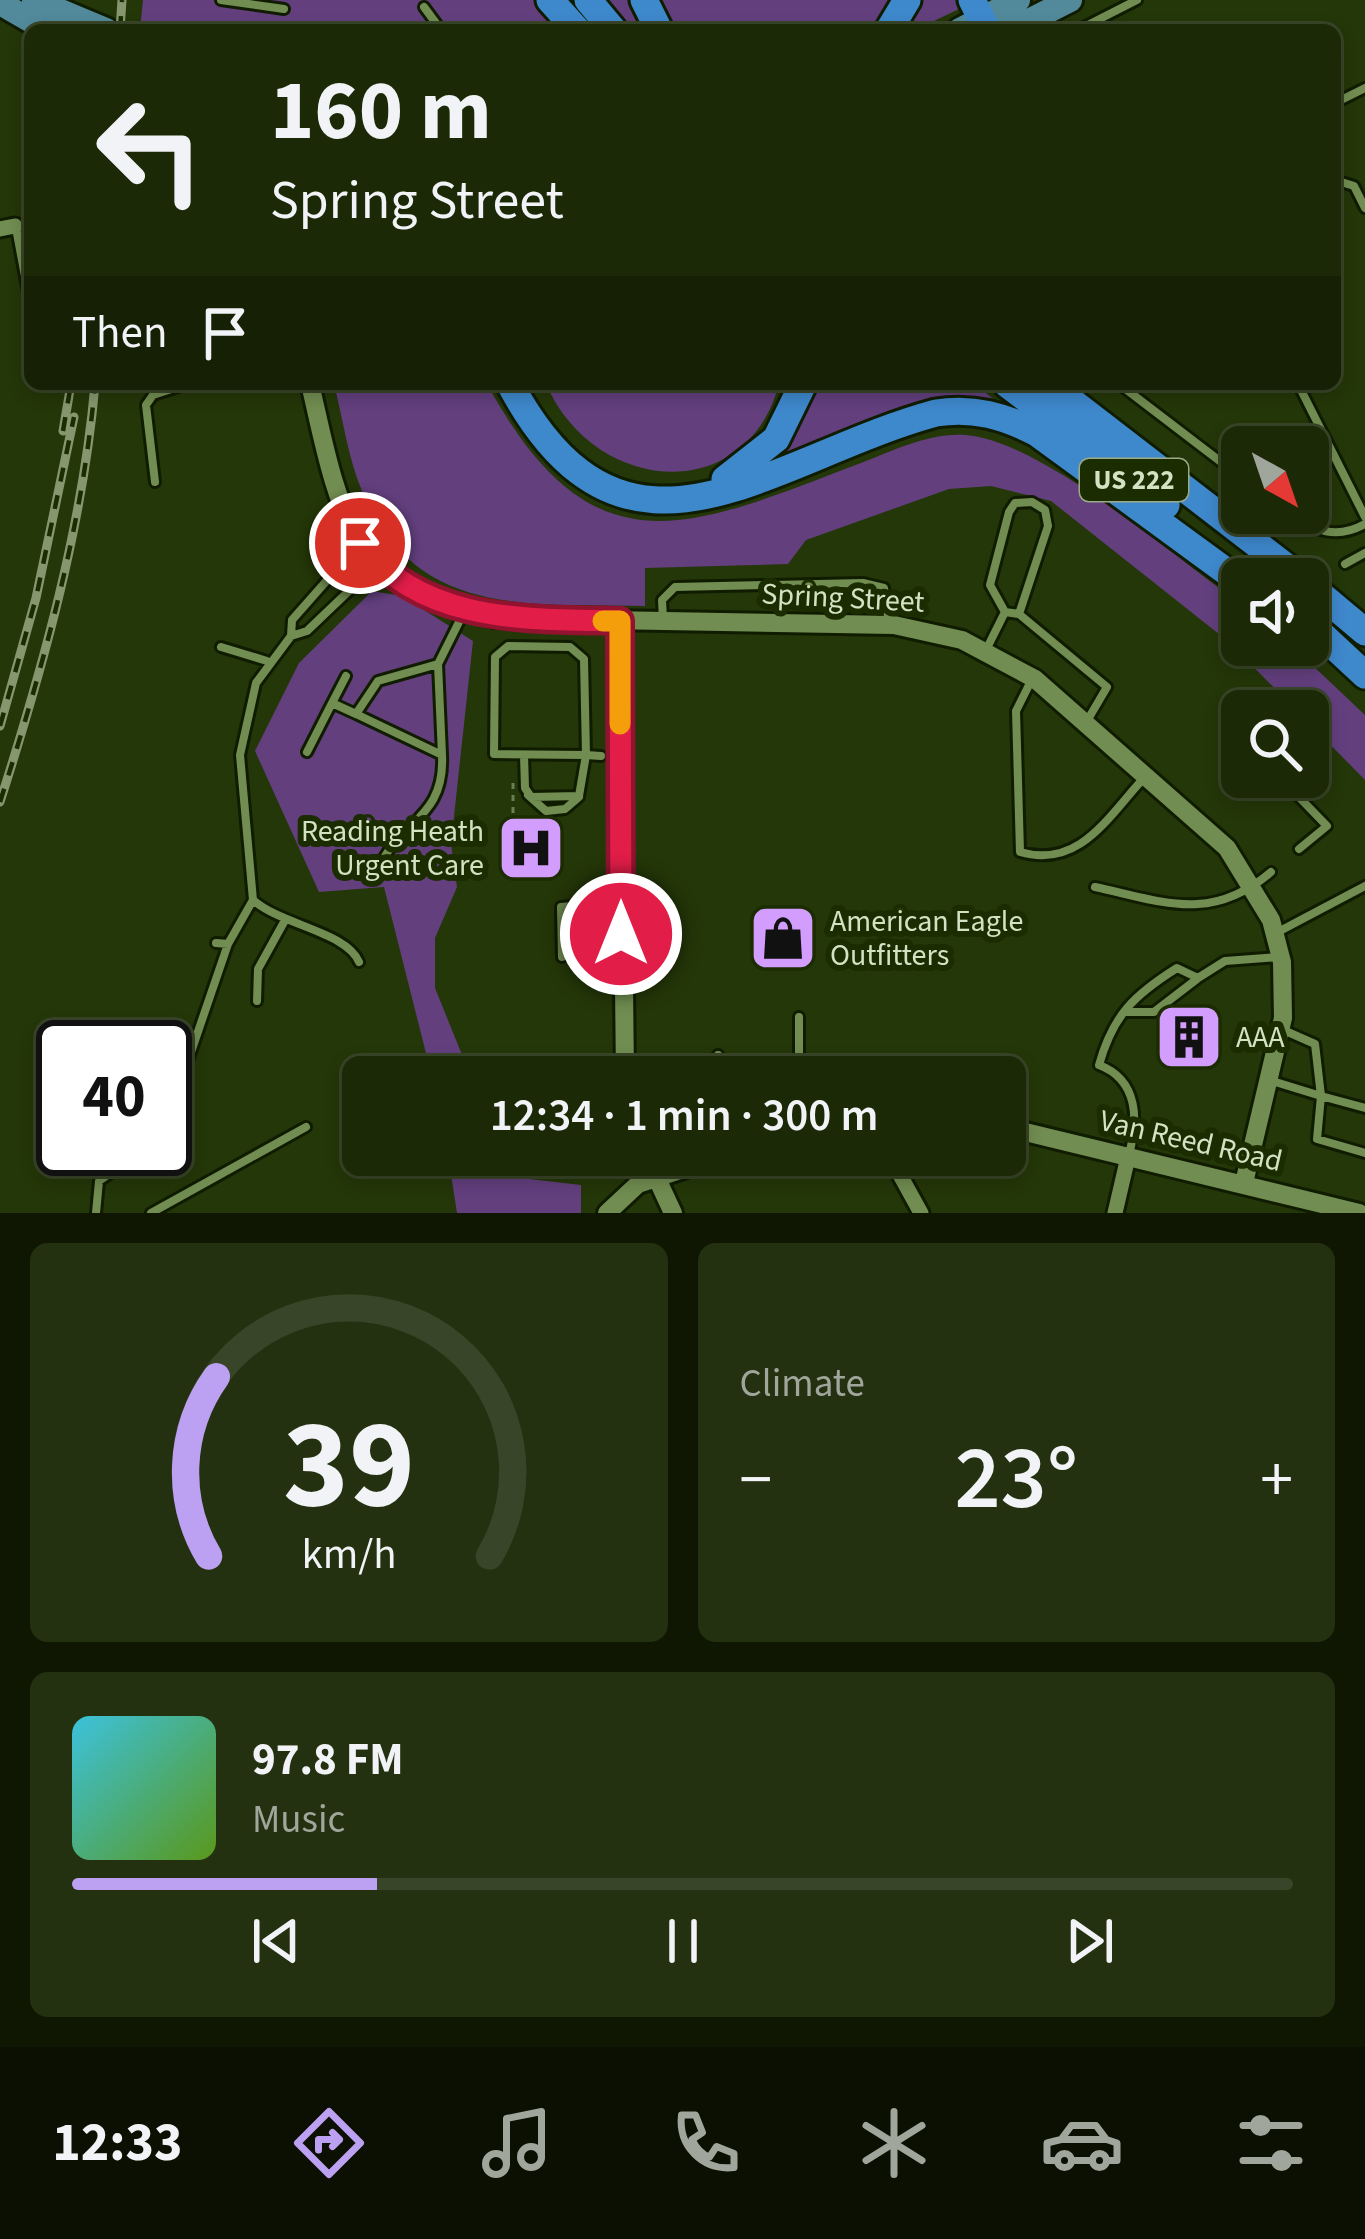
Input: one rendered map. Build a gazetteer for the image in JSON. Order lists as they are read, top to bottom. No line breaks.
{"streets":{"highway":["US 222"],"street":["Spring Street","Van Reed Road"]},"crossings":[["Spring Street","Van Reed Road"]],"places":{"hospital":["Reading Heath Urgent Care"],"shop":["American Eagle Outfitters"],"building":["AAA"]},"north":"bottom right","page":{"turn":["160 m","Spring Street"],"then":"Then","limit":"40","trip":"12:34 · 1 min · 300 m","tile":"Climate","heat":["−","23°","+"],"song":["97.8 FM","Music"],"tabs":"12:33","gauge":["39","km/h"]}}
